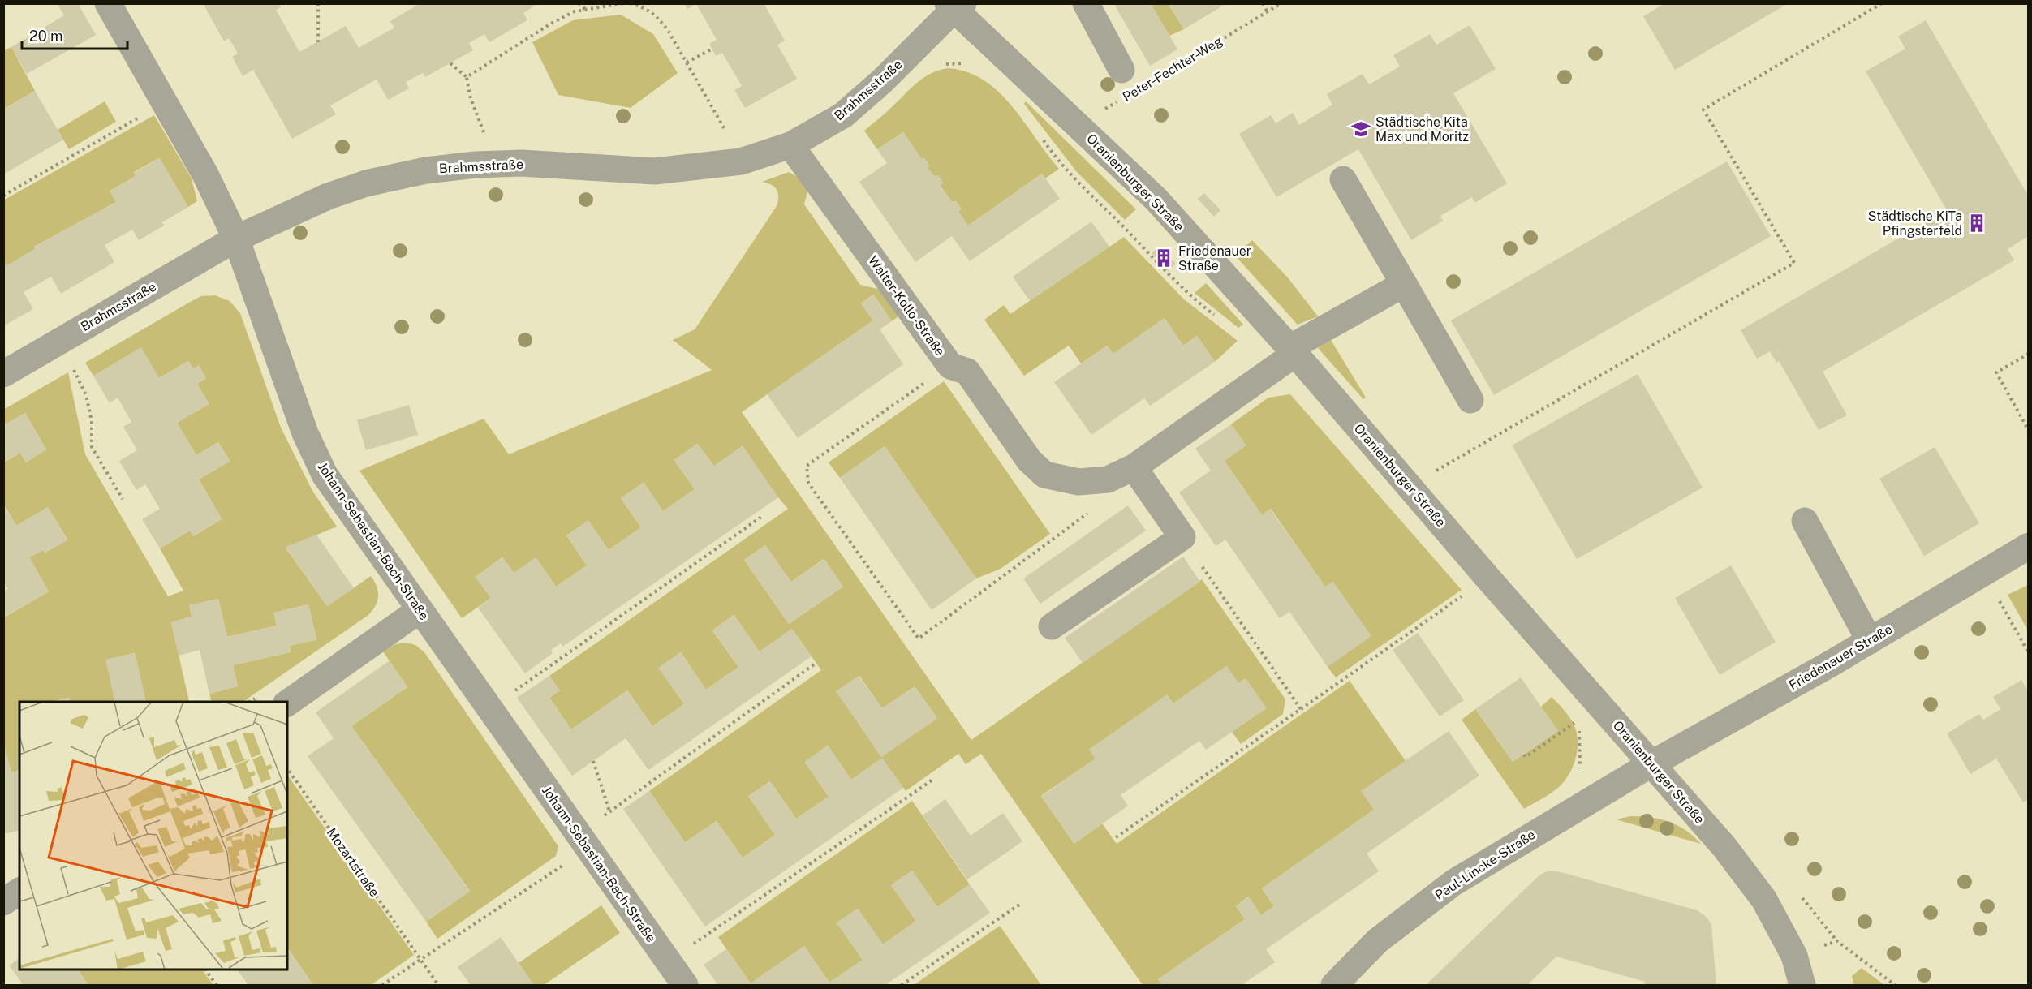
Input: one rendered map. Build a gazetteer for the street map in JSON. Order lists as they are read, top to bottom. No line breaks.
{"streets":{"street":["Brahmsstraße","Oranienburger Straße","Walter-Kollo-Straße","Johann-Sebastian-Bach-Straße","Friedenauer Straße","Paul-Lincke-Straße"],"path":["Peter-Fechter-Weg","Mozartstraße"]},"crossings":[["Peter-Fechter-Weg","Oranienburger Straße"],["Brahmsstraße","Oranienburger Straße"],["Brahmsstraße","Walter-Kollo-Straße"],["Brahmsstraße","Johann-Sebastian-Bach-Straße"],["Oranienburger Straße","Walter-Kollo-Straße"],["Oranienburger Straße","Friedenauer Straße"],["Oranienburger Straße","Paul-Lincke-Straße"],["Friedenauer Straße","Paul-Lincke-Straße"]],"places":{"school or university":["Städtische Kita Max und Moritz"],"building":["Städtische KiTa Pfingsterfeld","Friedenauer Straße"]},"scale_bar":"20 m"}
